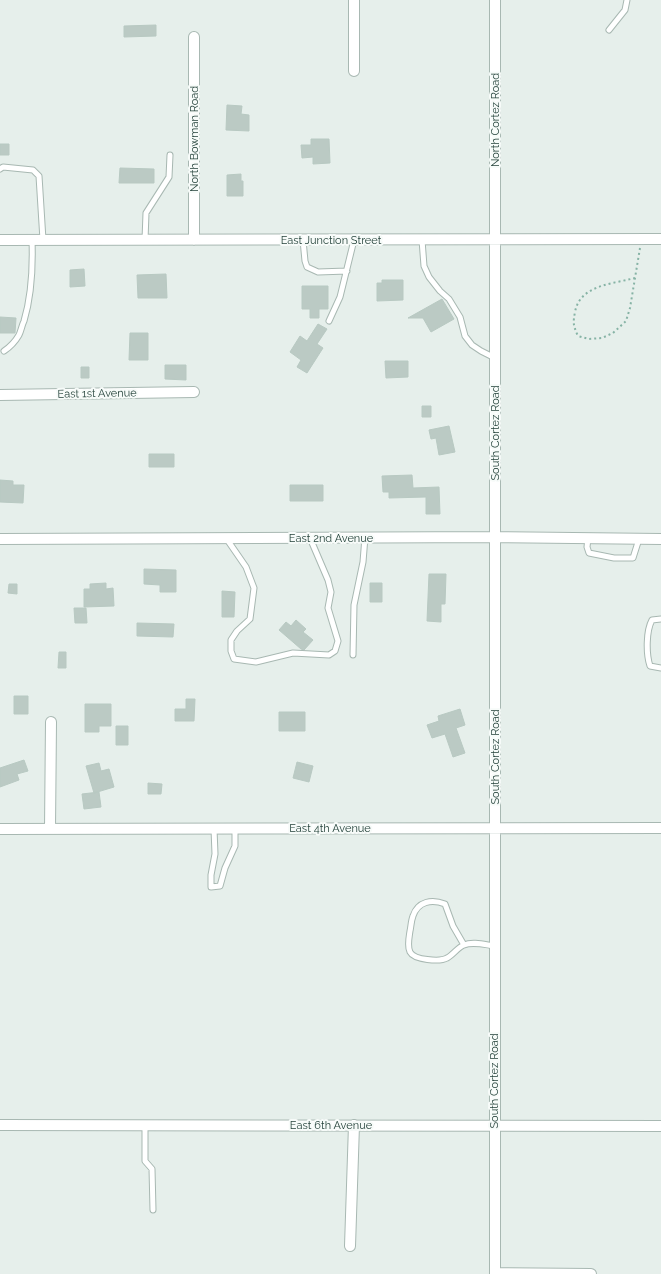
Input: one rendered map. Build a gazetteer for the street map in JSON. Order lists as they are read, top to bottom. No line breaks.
{"streets":{"street":["North Cortez Road","North Bowman Road","East Junction Street","East 1st Avenue","South Cortez Road","East 2nd Avenue","East 4th Avenue","East 6th Avenue"]},"crossings":[["North Cortez Road","East Junction Street"],["North Cortez Road","South Cortez Road"],["North Bowman Road","East Junction Street"],["East Junction Street","South Cortez Road"],["South Cortez Road","East 2nd Avenue"],["South Cortez Road","East 4th Avenue"],["South Cortez Road","East 6th Avenue"]]}
